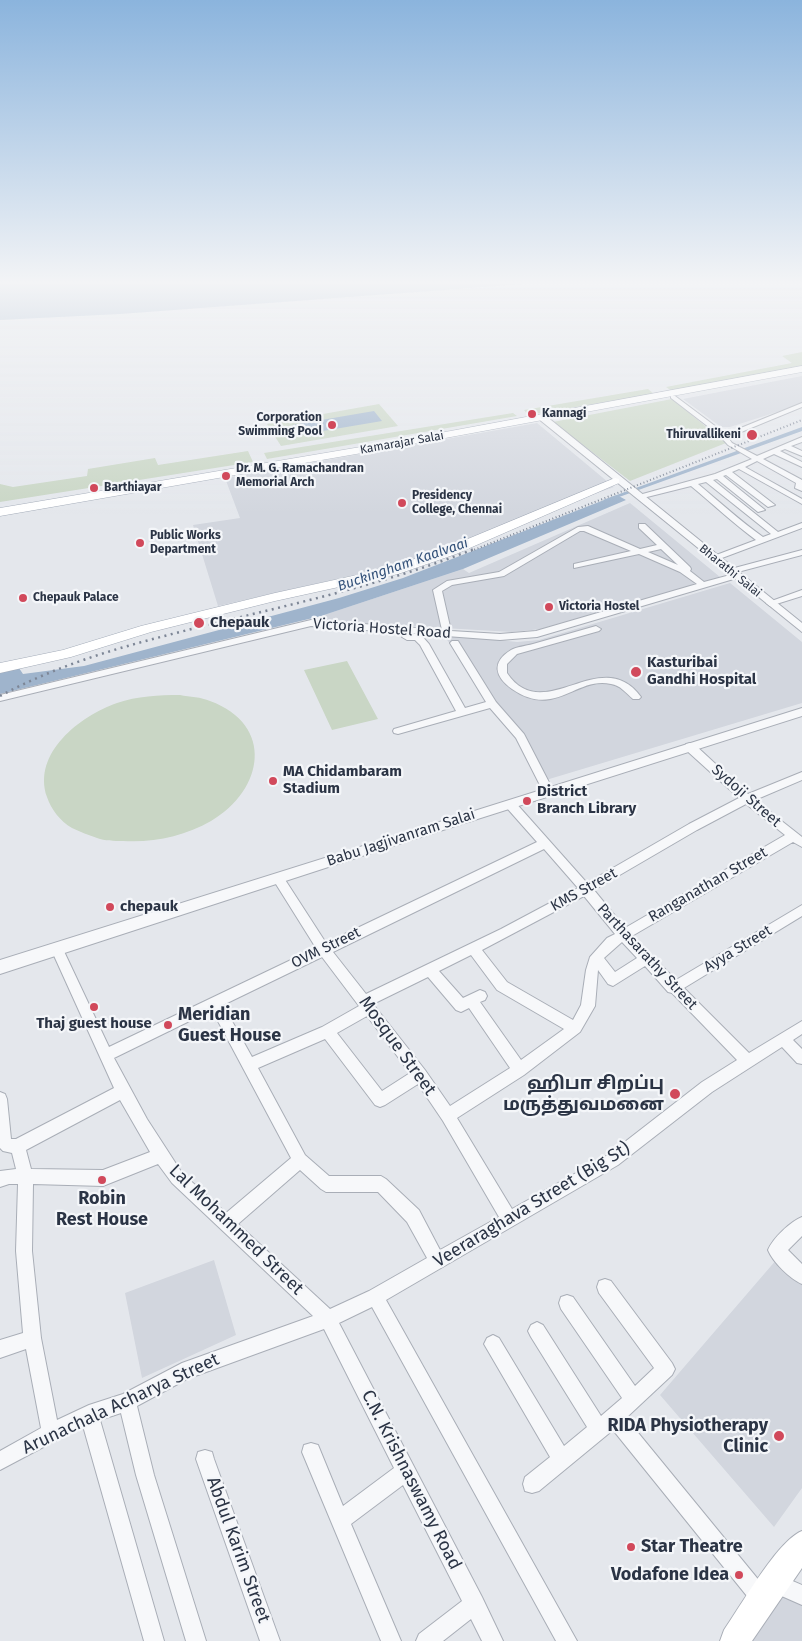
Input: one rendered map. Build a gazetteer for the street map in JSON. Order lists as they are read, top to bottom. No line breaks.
{"streets":{"main road":["Kamarajar Salai"],"street":["Bharathi Salai","Victoria Hostel Road","Sydoji Street","Babu Jagjivanram Salai","Ranganathan Street","KMS Street","OVM Street","Ayya Street","Parthasarathy Street","Mosque Street","Veeraraghava Street (Big St)","Lal Mohammed Street","Arunachala Acharya Street","C.N. Krishnaswamy Road","Abdul Karim Street"]},"crossings":[["Kamarajar Salai","Bharathi Salai"],["Bharathi Salai","Victoria Hostel Road"],["Sydoji Street","Babu Jagjivanram Salai"],["Sydoji Street","Ranganathan Street"],["Sydoji Street","KMS Street"],["Babu Jagjivanram Salai","Parthasarathy Street"],["Babu Jagjivanram Salai","Mosque Street"],["Babu Jagjivanram Salai","Lal Mohammed Street"],["Ranganathan Street","Parthasarathy Street"],["KMS Street","Parthasarathy Street"],["KMS Street","Mosque Street"],["OVM Street","Parthasarathy Street"],["OVM Street","Mosque Street"],["OVM Street","Lal Mohammed Street"],["Ayya Street","Parthasarathy Street"],["Parthasarathy Street","Veeraraghava Street (Big St)"],["Mosque Street","Veeraraghava Street (Big St)"],["Veeraraghava Street (Big St)","Lal Mohammed Street"],["Veeraraghava Street (Big St)","Arunachala Acharya Street"],["Veeraraghava Street (Big St)","C.N. Krishnaswamy Road"],["Lal Mohammed Street","Arunachala Acharya Street"],["Lal Mohammed Street","C.N. Krishnaswamy Road"],["Arunachala Acharya Street","C.N. Krishnaswamy Road"]],"water":["Buckingham Kaalvaai"],"places":["Kannagi","Corporation Swimming Pool","Thiruvallikeni","Dr. M. G. Ramachandran Memorial Arch","Barthiayar","Presidency College, Chennai","Public Works Department","Chepauk Palace","Victoria Hostel","Chepauk","Kasturibai Gandhi Hospital","MA Chidambaram Stadium","District Branch Library","chepauk","Thaj guest house","Meridian Guest House","ஹிபா சிறப்பு மருத்துவமனை","Robin Rest House","RIDA Physiotherapy Clinic","Star Theatre","Vodafone Idea"]}
